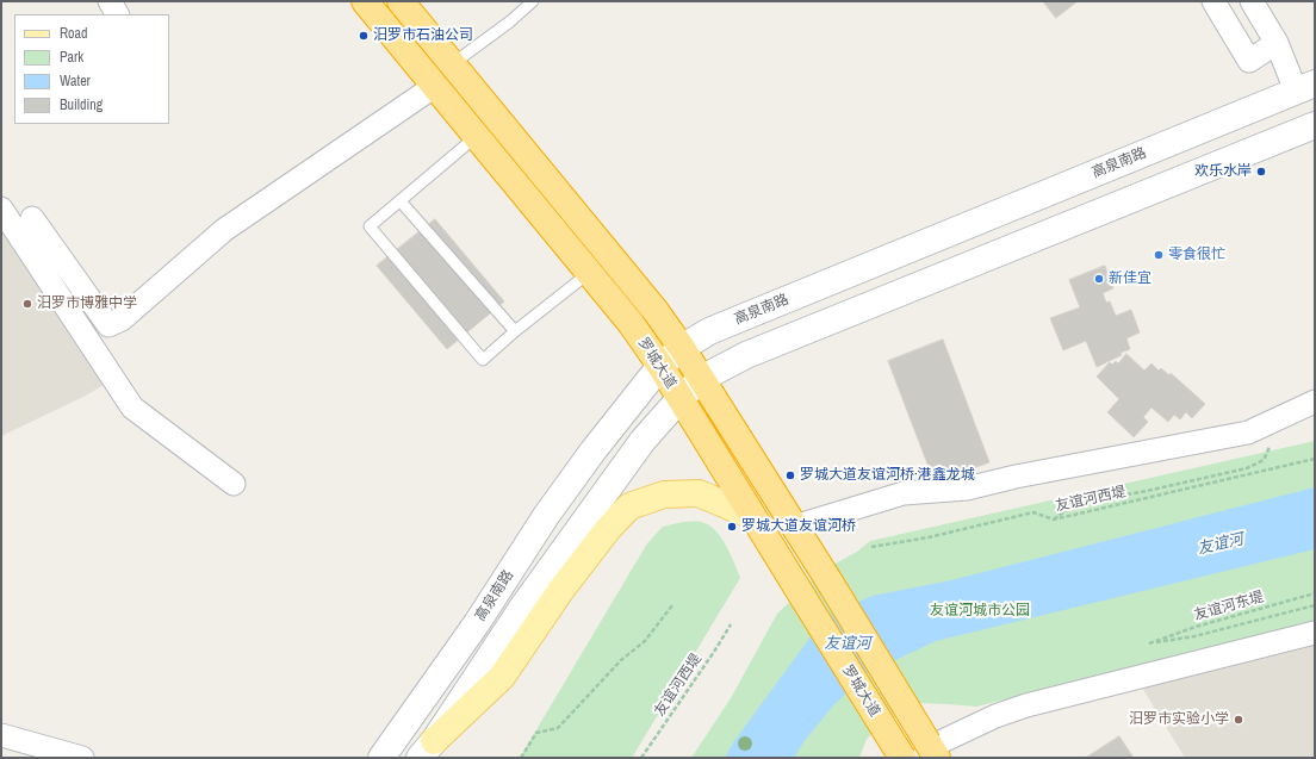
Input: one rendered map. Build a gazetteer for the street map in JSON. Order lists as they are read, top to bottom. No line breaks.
{"streets":{"highway":["罗城大道"],"main road":["高泉南路"],"path":["友谊河西堤","友谊河东堤"]},"crossings":[["高泉南路","罗城大道"]],"water":["友谊河"],"parks":["友谊河城市公园"],"places":["汨罗市石油公司","欢乐水岸","零食很忙","新佳宜","汨罗市博雅中学","罗城大道友谊河桥·港鑫龙城","罗城大道友谊河桥","汨罗市实验小学"],"legend":["Road","Park","Water","Building"]}
